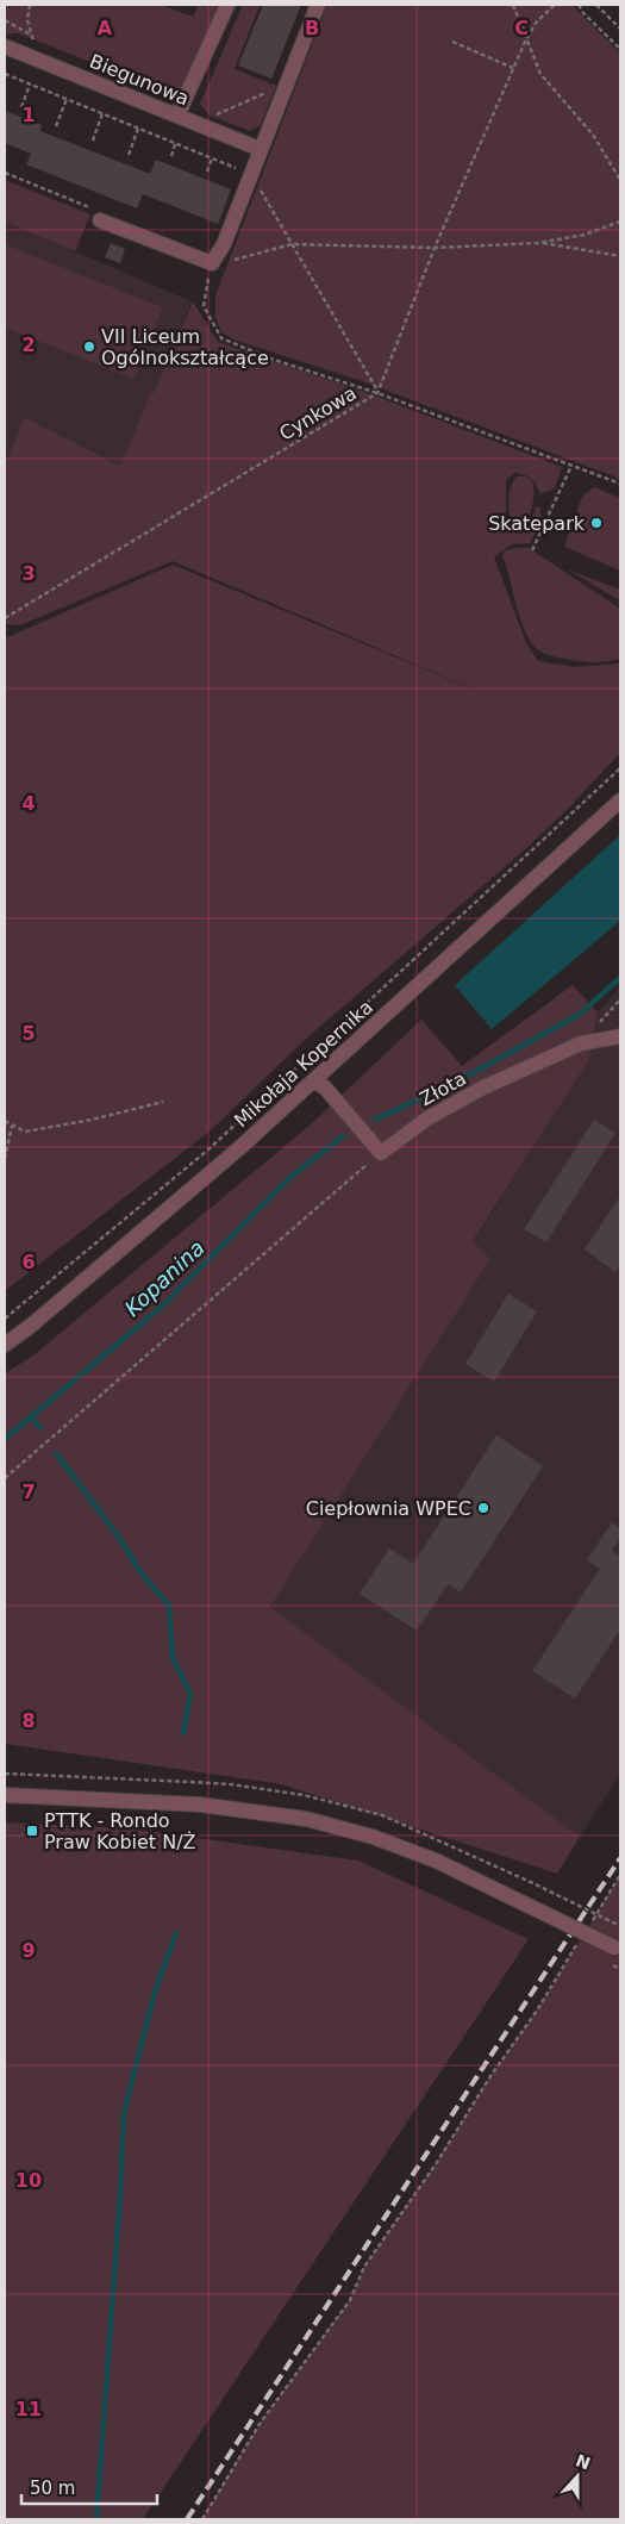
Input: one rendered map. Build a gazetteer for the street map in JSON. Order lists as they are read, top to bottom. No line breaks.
{"streets":{"street":["Biegunowa","Mikołaja Kopernika","Złota"],"path":["Cynkowa"]},"water":["Kopanina"],"places":{"other":["VII Liceum Ogólnokształcące","Skatepark","Ciepłownia WPEC"],"transit":["PTTK - Rondo Praw Kobiet N/Ż"]},"scale_bar":"50 m","north":"top","grid":{"columns":["A","B","C"],"rows":["1","2","3","4","5","6","7","8","9","10","11"]}}
